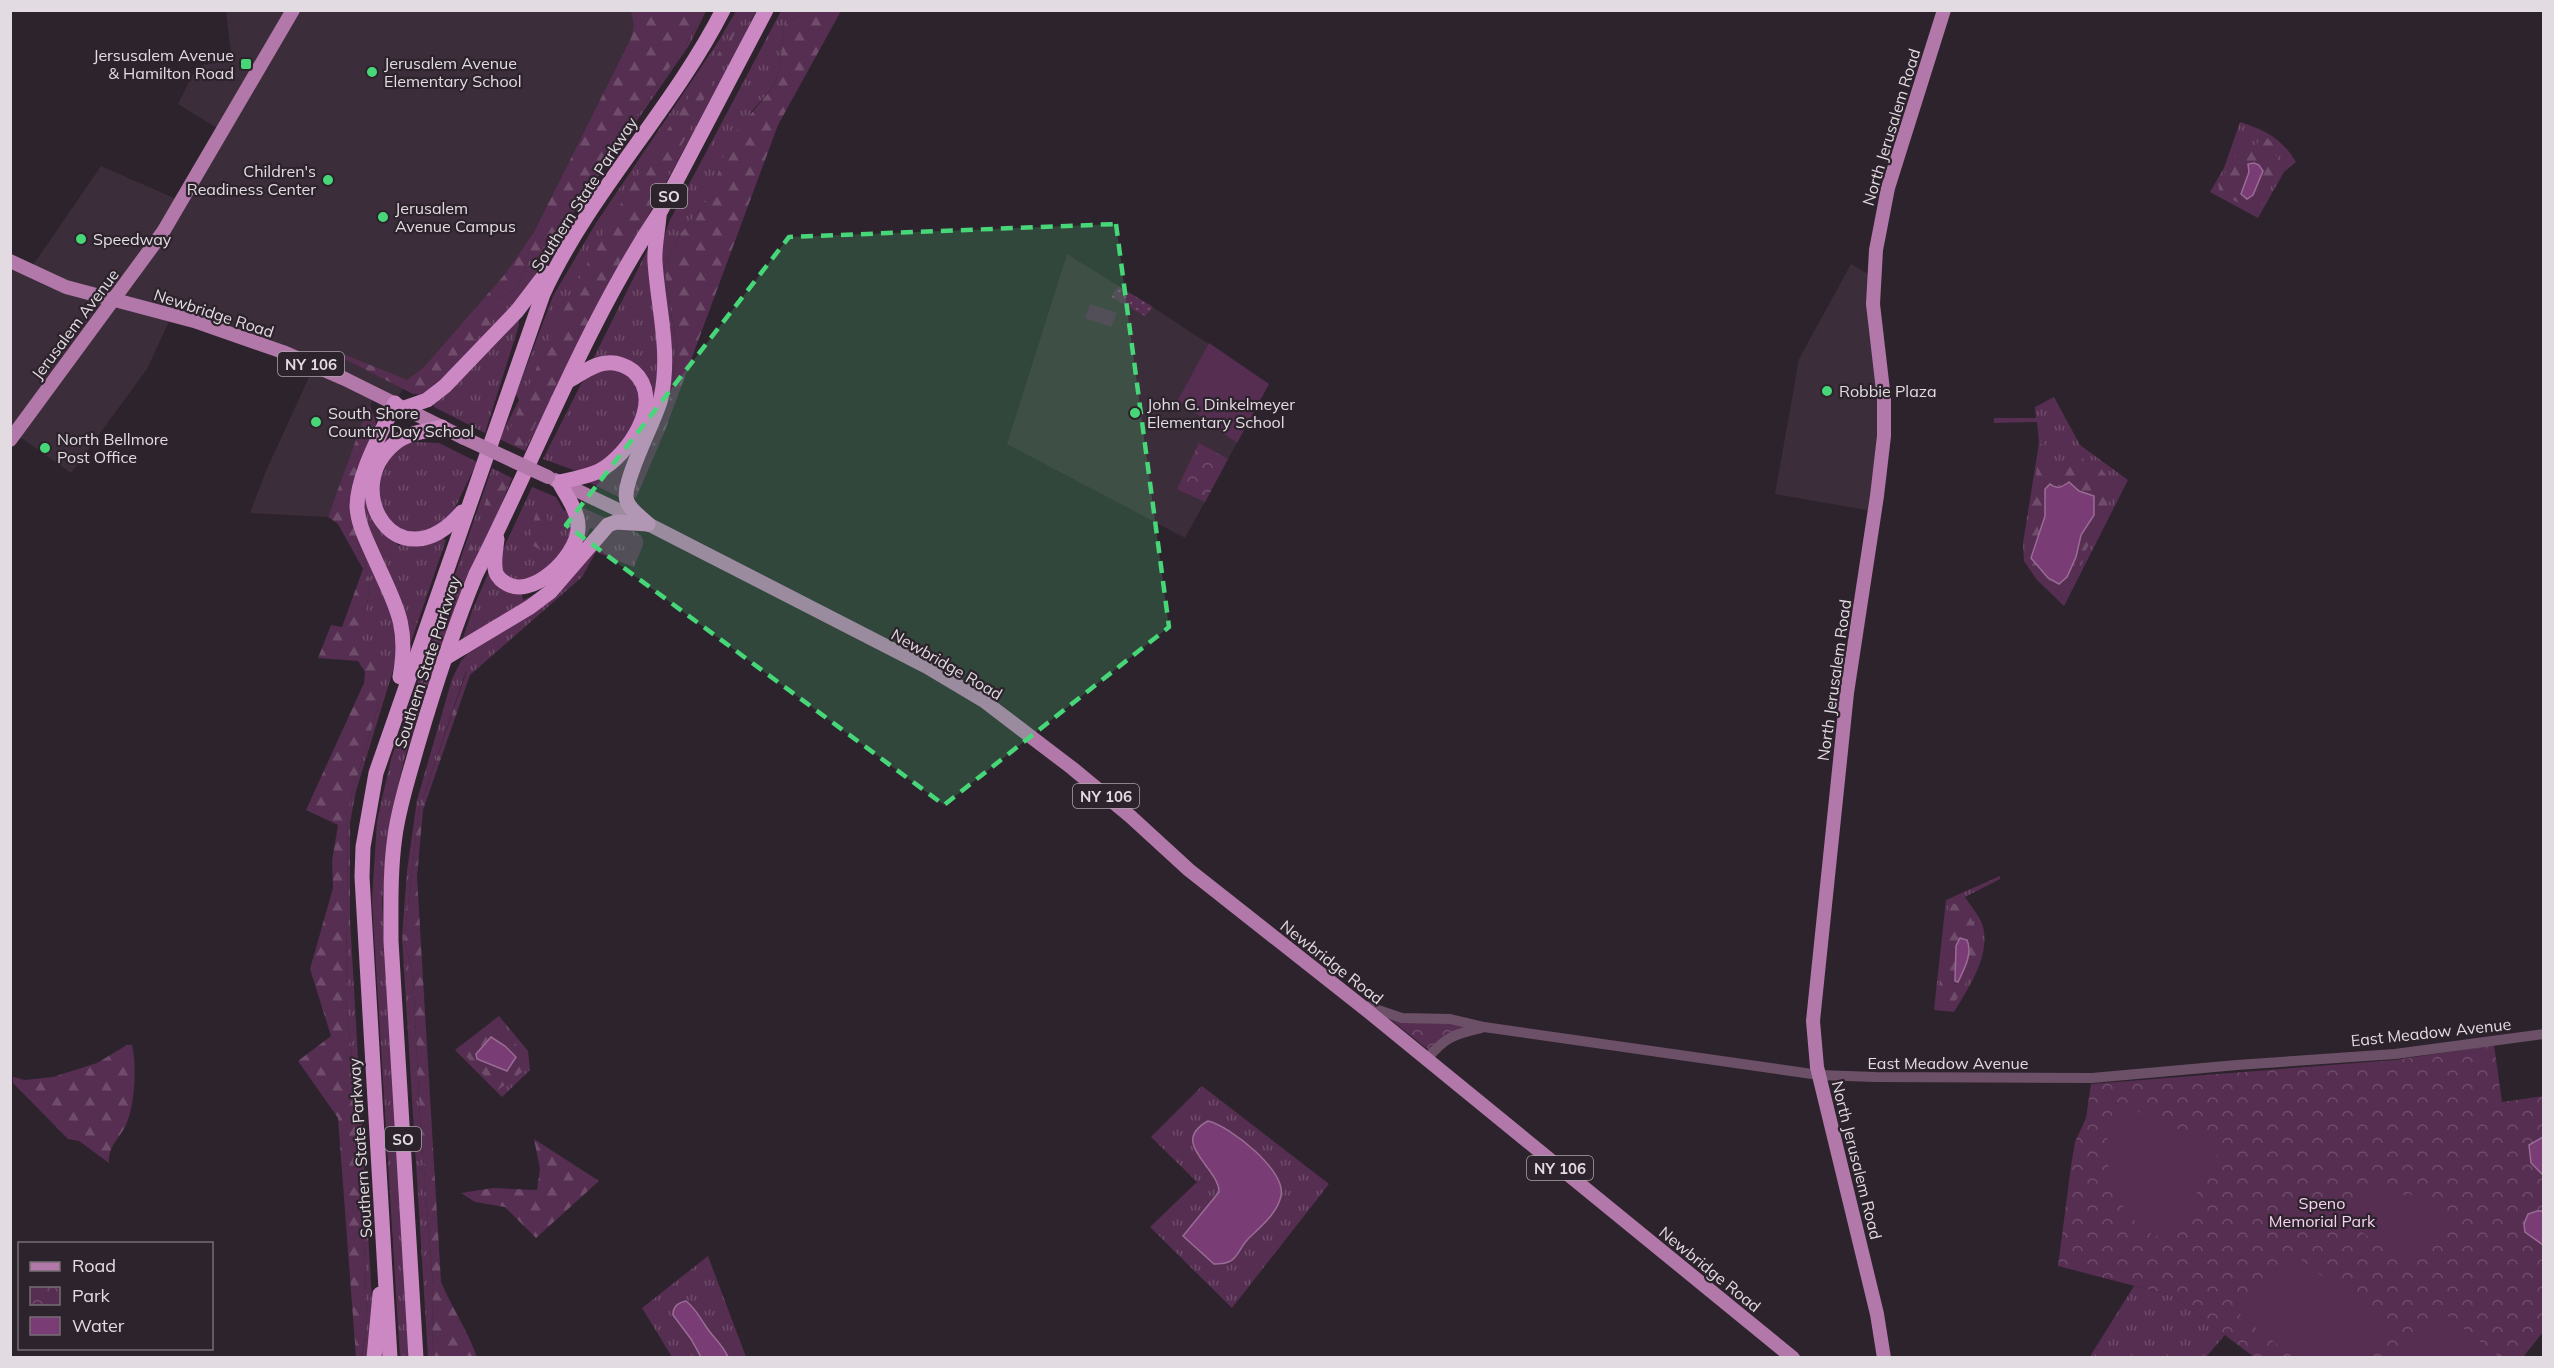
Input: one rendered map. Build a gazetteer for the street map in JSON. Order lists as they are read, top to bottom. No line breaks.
{"streets":{"highway":["Southern State Parkway","SO"],"main road":["North Jerusalem Road","Newbridge Road","Jerusalem Avenue","NY 106"],"street":["East Meadow Avenue"]},"crossings":[["North Jerusalem Road","East Meadow Avenue"],["Newbridge Road","Jerusalem Avenue"],["Newbridge Road","East Meadow Avenue"]],"parks":["Speno Memorial Park"],"places":{"transit":["Jersusalem Avenue & Hamilton Road"],"other":["Jerusalem Avenue Elementary School","Children's Readiness Center","Jerusalem Avenue Campus","Speedway","Robbie Plaza","John G. Dinkelmeyer Elementary School","South Shore Country Day School","North Bellmore Post Office"]},"legend":["Road","Park","Water"]}
